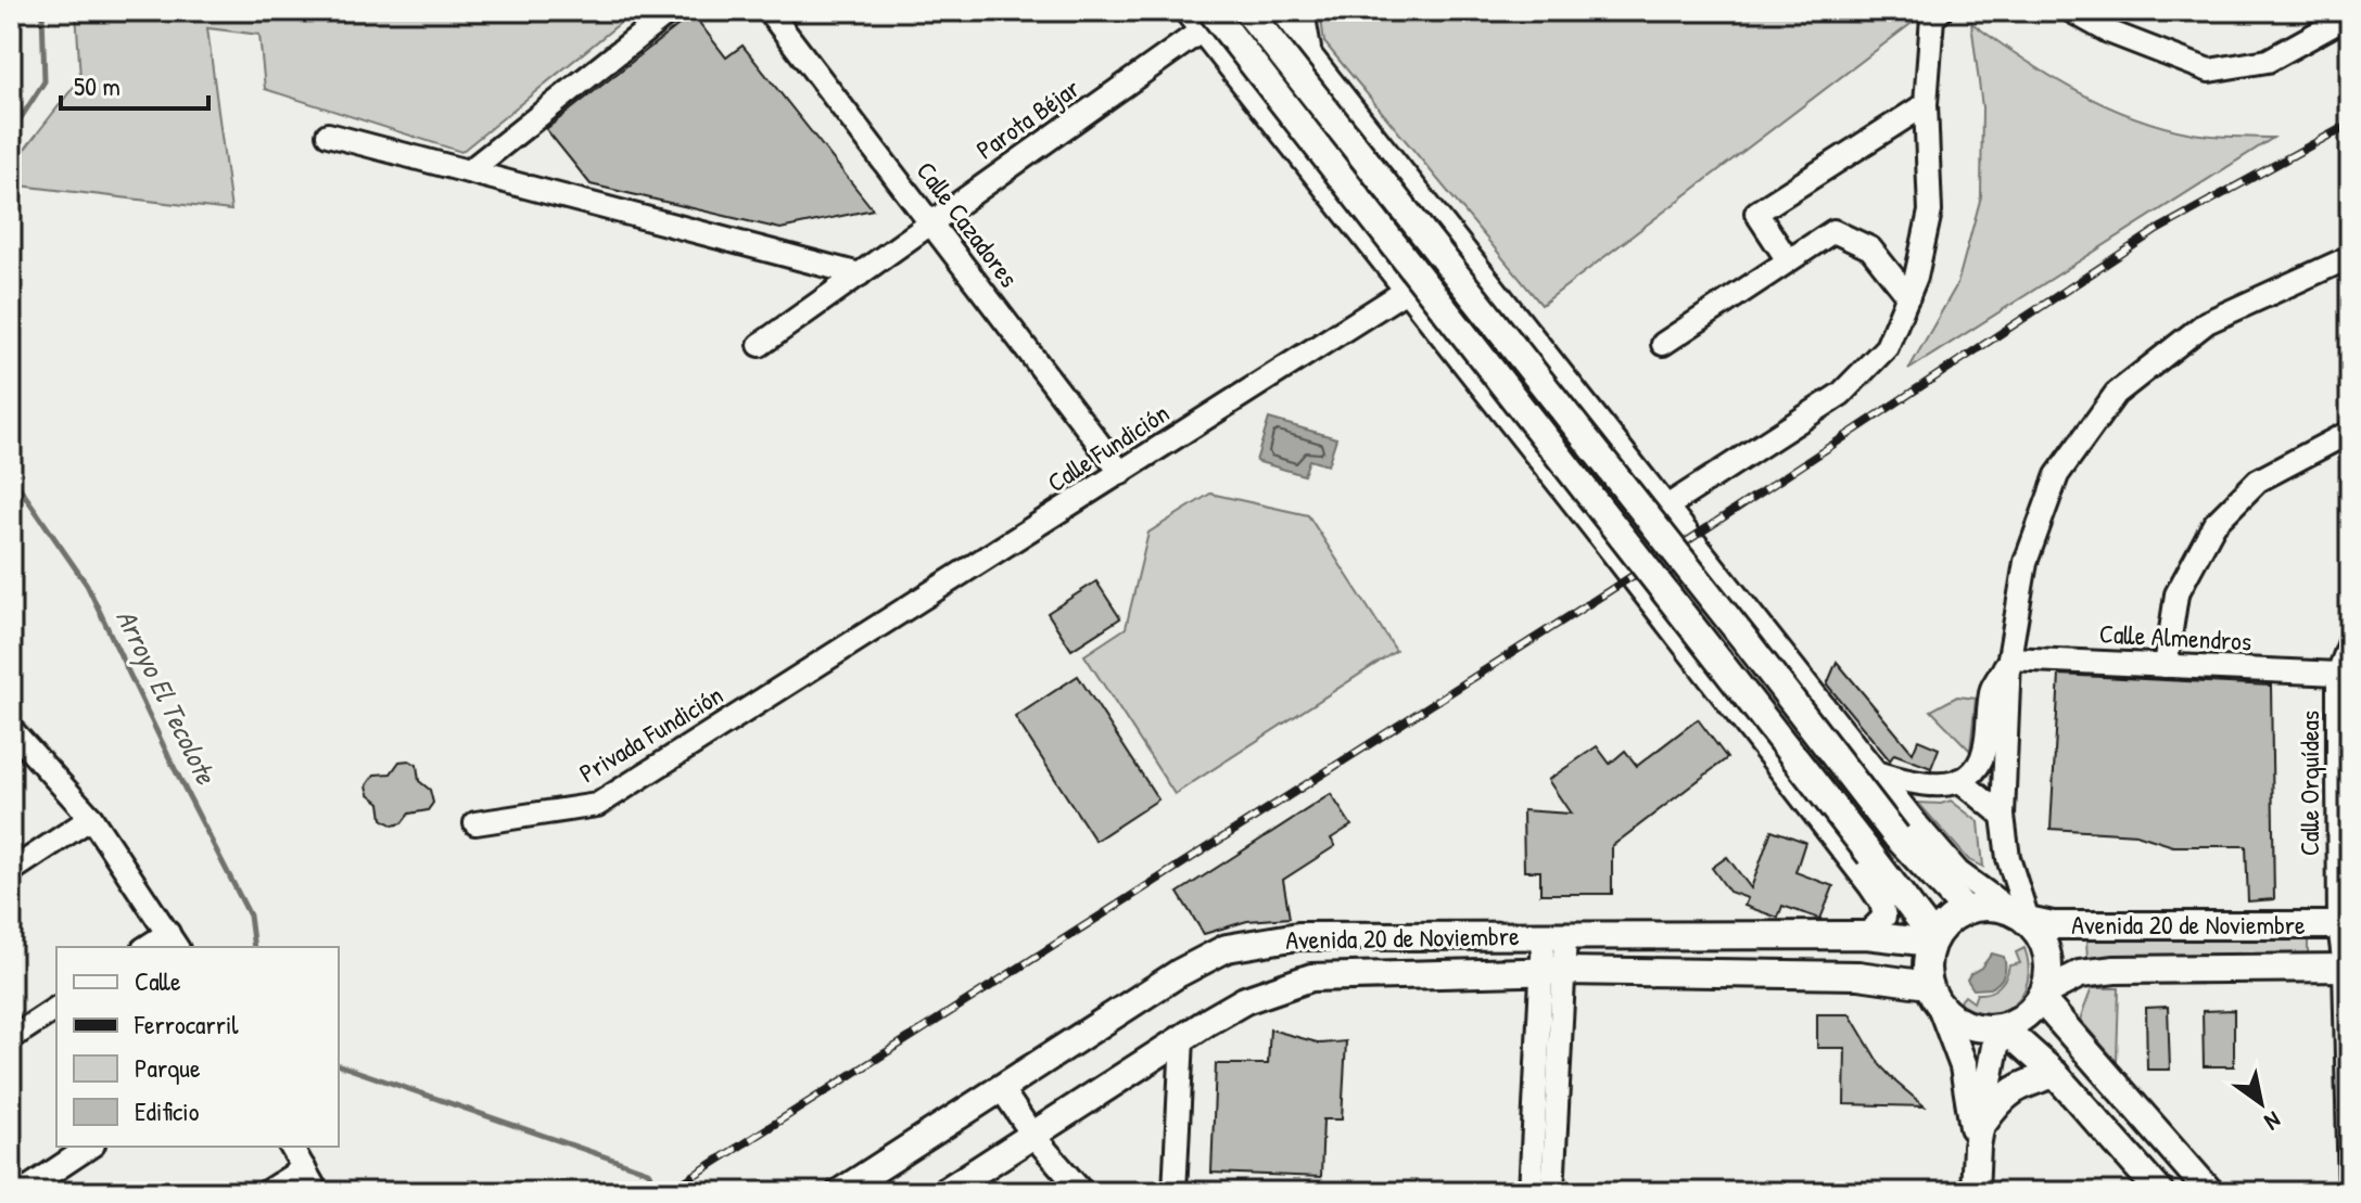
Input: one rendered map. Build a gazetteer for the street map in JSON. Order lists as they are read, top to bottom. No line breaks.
{"streets":{"main road":["Avenida 20 de Noviembre"],"street":["Parota Béjar","Calle Cazadores","Calle Fundición","Calle Almendros","Privada Fundición","Calle Orquídeas"]},"crossings":[["Parota Béjar","Calle Cazadores"],["Calle Cazadores","Calle Fundición"],["Calle Fundición","Privada Fundición"],["Calle Almendros","Calle Orquídeas"],["Calle Orquídeas","Avenida 20 de Noviembre"]],"water":["Arroyo El Tecolote"],"legend":["Calle","Ferrocarril","Parque","Edificio"],"scale_bar":"50 m","north":"bottom right"}
